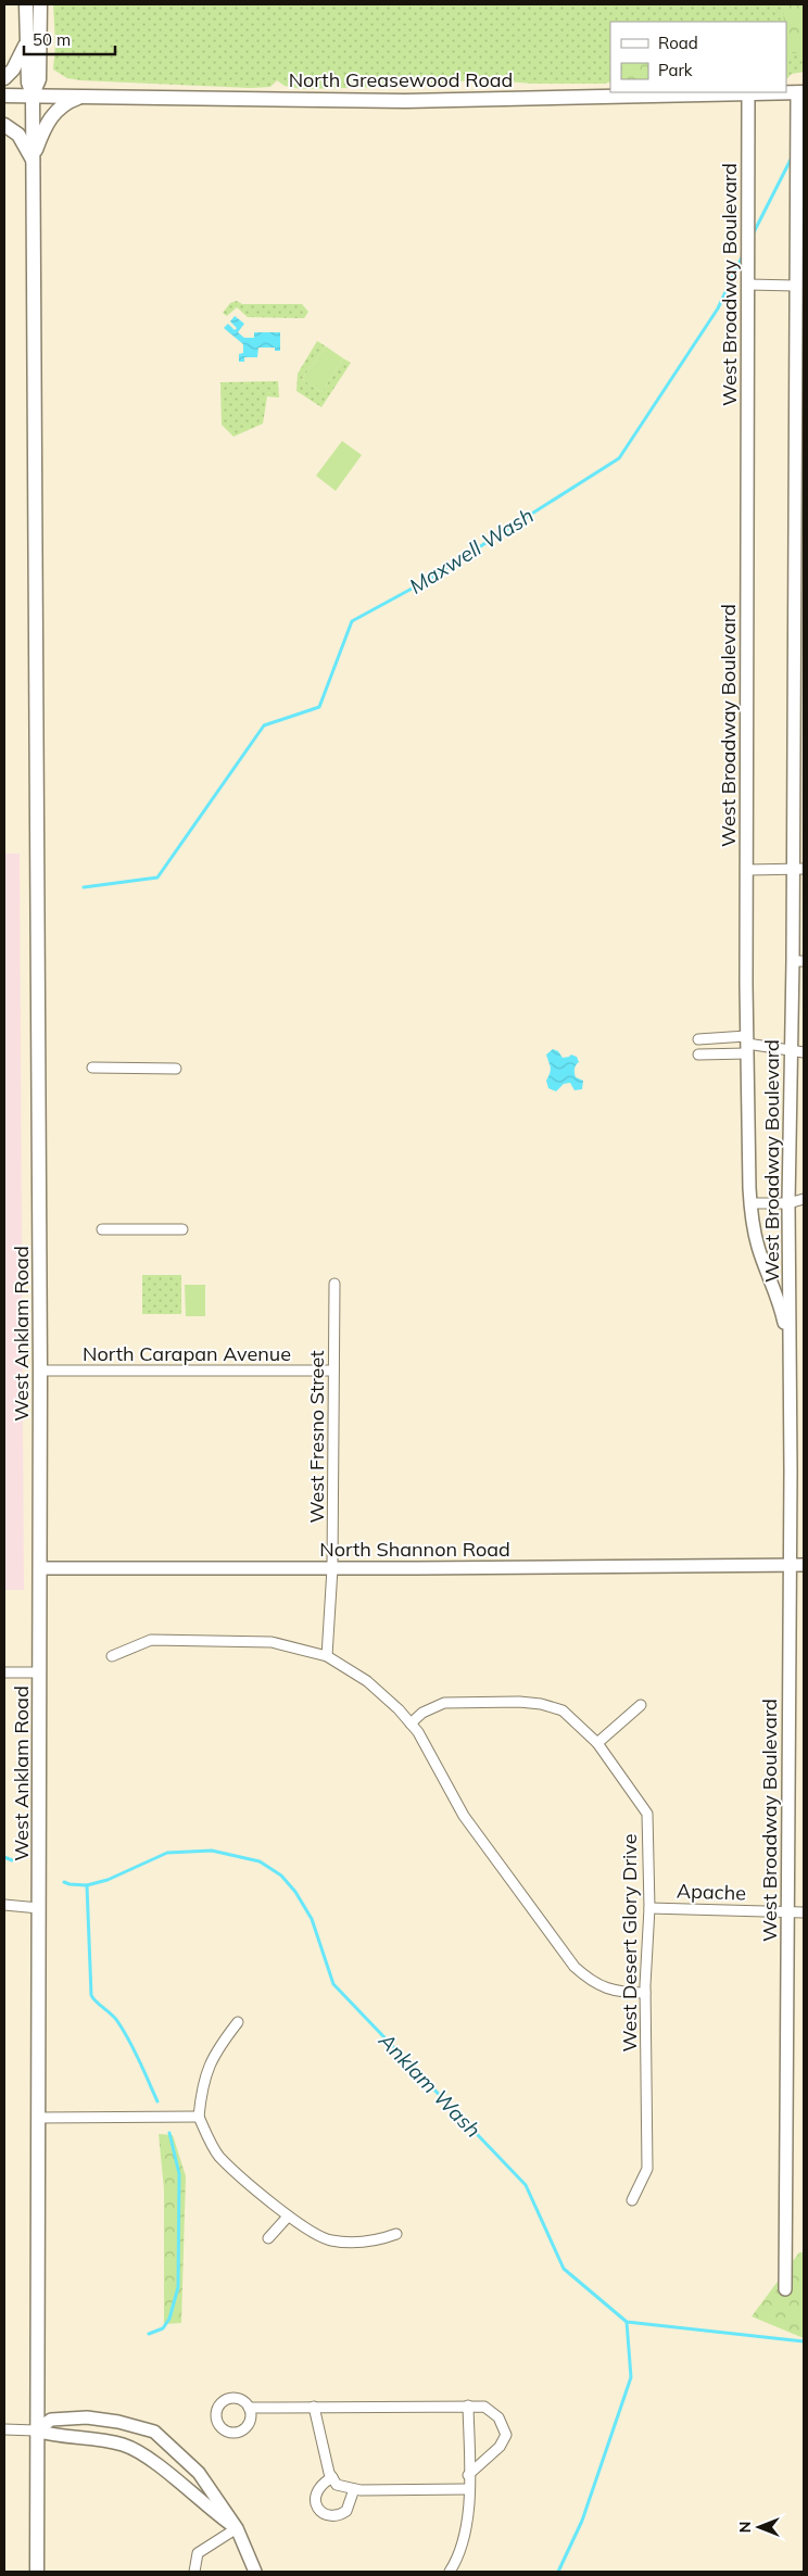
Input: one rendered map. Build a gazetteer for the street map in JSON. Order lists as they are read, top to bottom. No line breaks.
{"streets":{"main road":["North Greasewood Road","West Anklam Road"],"street":["West Broadway Boulevard","North Carapan Avenue","West Fresno Street","North Shannon Road","Apache","West Desert Glory Drive"]},"crossings":[["North Greasewood Road","West Broadway Boulevard"],["North Greasewood Road","West Anklam Road"],["West Broadway Boulevard","North Shannon Road"],["West Broadway Boulevard","Apache"],["West Anklam Road","North Carapan Avenue"],["West Anklam Road","North Shannon Road"],["North Carapan Avenue","West Fresno Street"],["West Fresno Street","North Shannon Road"],["Apache","West Desert Glory Drive"]],"water":["Maxwell Wash","Anklam Wash"],"legend":["Road","Park"],"scale_bar":"50 m","north":"left"}
